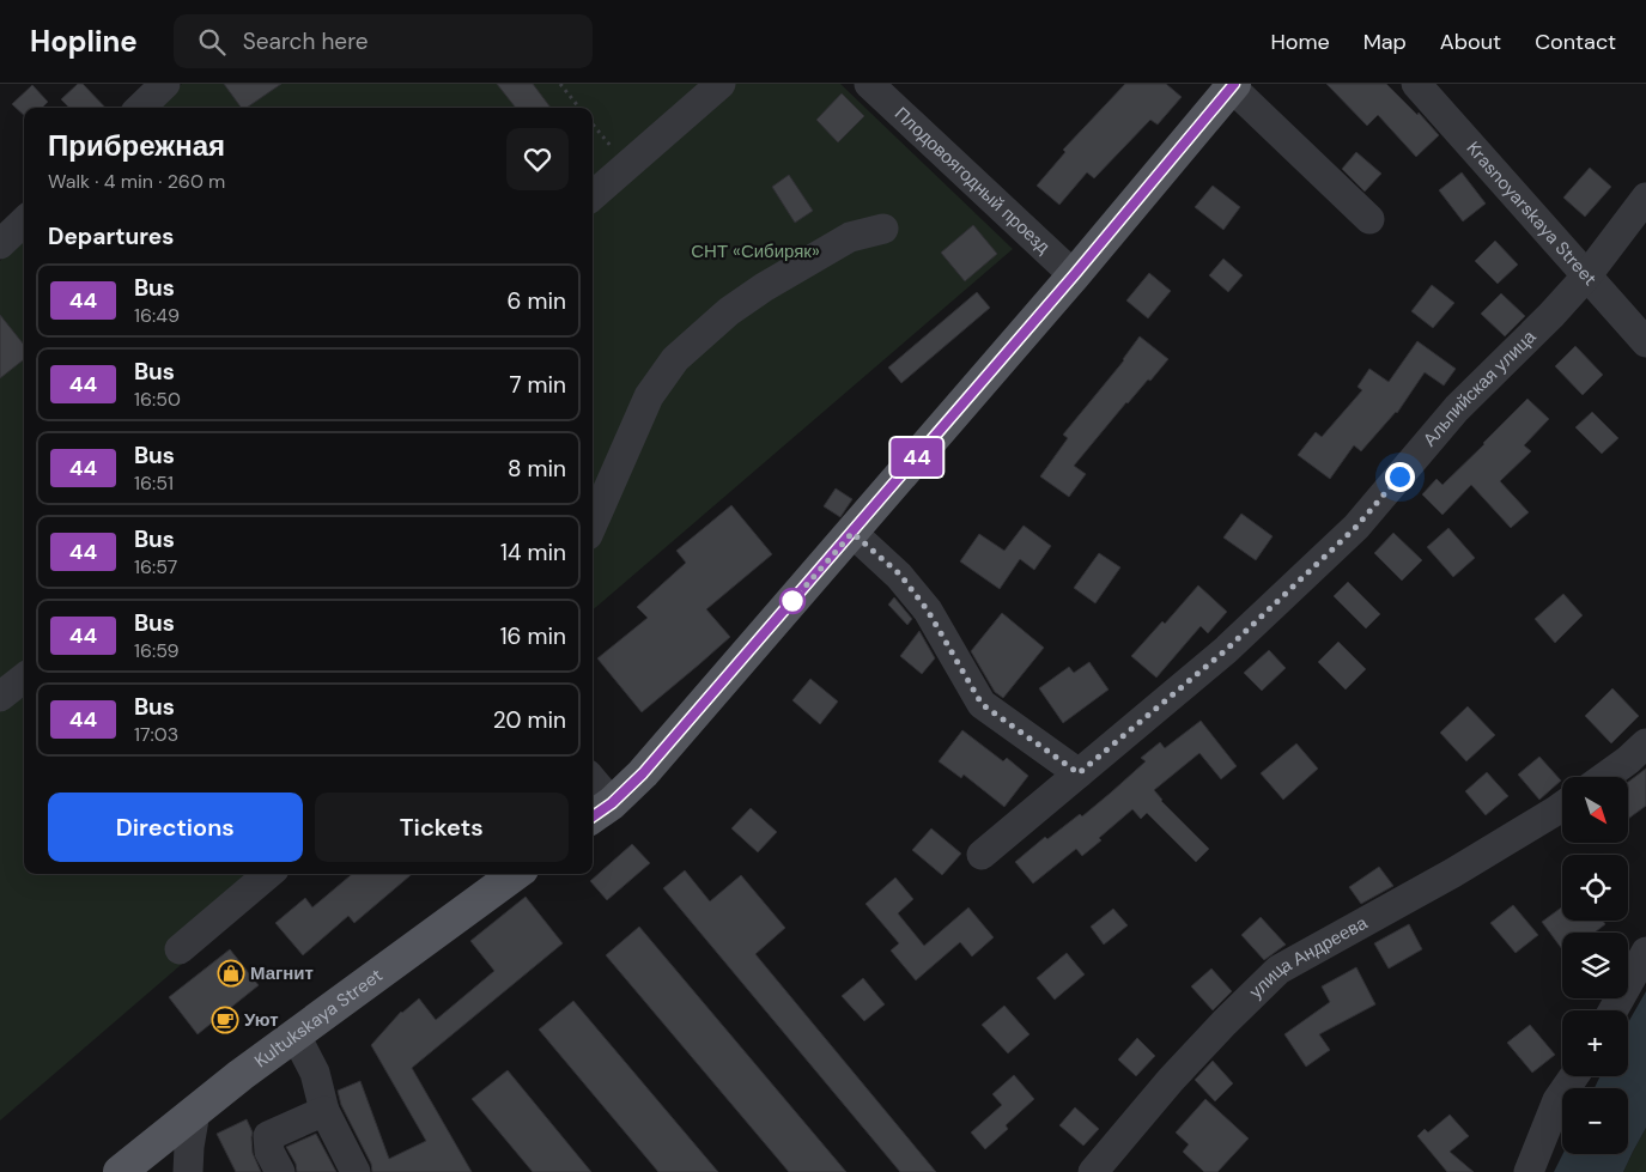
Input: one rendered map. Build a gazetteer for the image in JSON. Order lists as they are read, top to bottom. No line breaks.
{"streets":{"main road":["Kultukskaya Street"],"street":["Плодовоягодный проезд","Krasnoyarskaya Street","Альпийская улица","улица Андреева"]},"crossings":[["Krasnoyarskaya Street","Альпийская улица"]],"parks":["СНТ «Сибиряк»"],"places":{"shop":["Магнит"],"cafe":["Уют"]},"lines":["bus line 44"],"north":"bottom right","page":{"header":"Hopline","search":"Search here","nav":["Home","Map","About","Contact"],"on_map":"44","heading":[["Прибрежная","Walk · 4 min · 260 m"],"Departures"],"list":[{"mark":"44","name":"Bus","note":"16:49","value":"6 min"},{"mark":"44","name":"Bus","note":"16:50","value":"7 min"},{"mark":"44","name":"Bus","note":"16:51","value":"8 min"},{"mark":"44","name":"Bus","note":"16:57","value":"14 min"},{"mark":"44","name":"Bus","note":"16:59","value":"16 min"},{"mark":"44","name":"Bus","note":"17:03","value":"20 min"}],"map_buttons":["+","−"],"buttons":["Directions","Tickets"]}}
